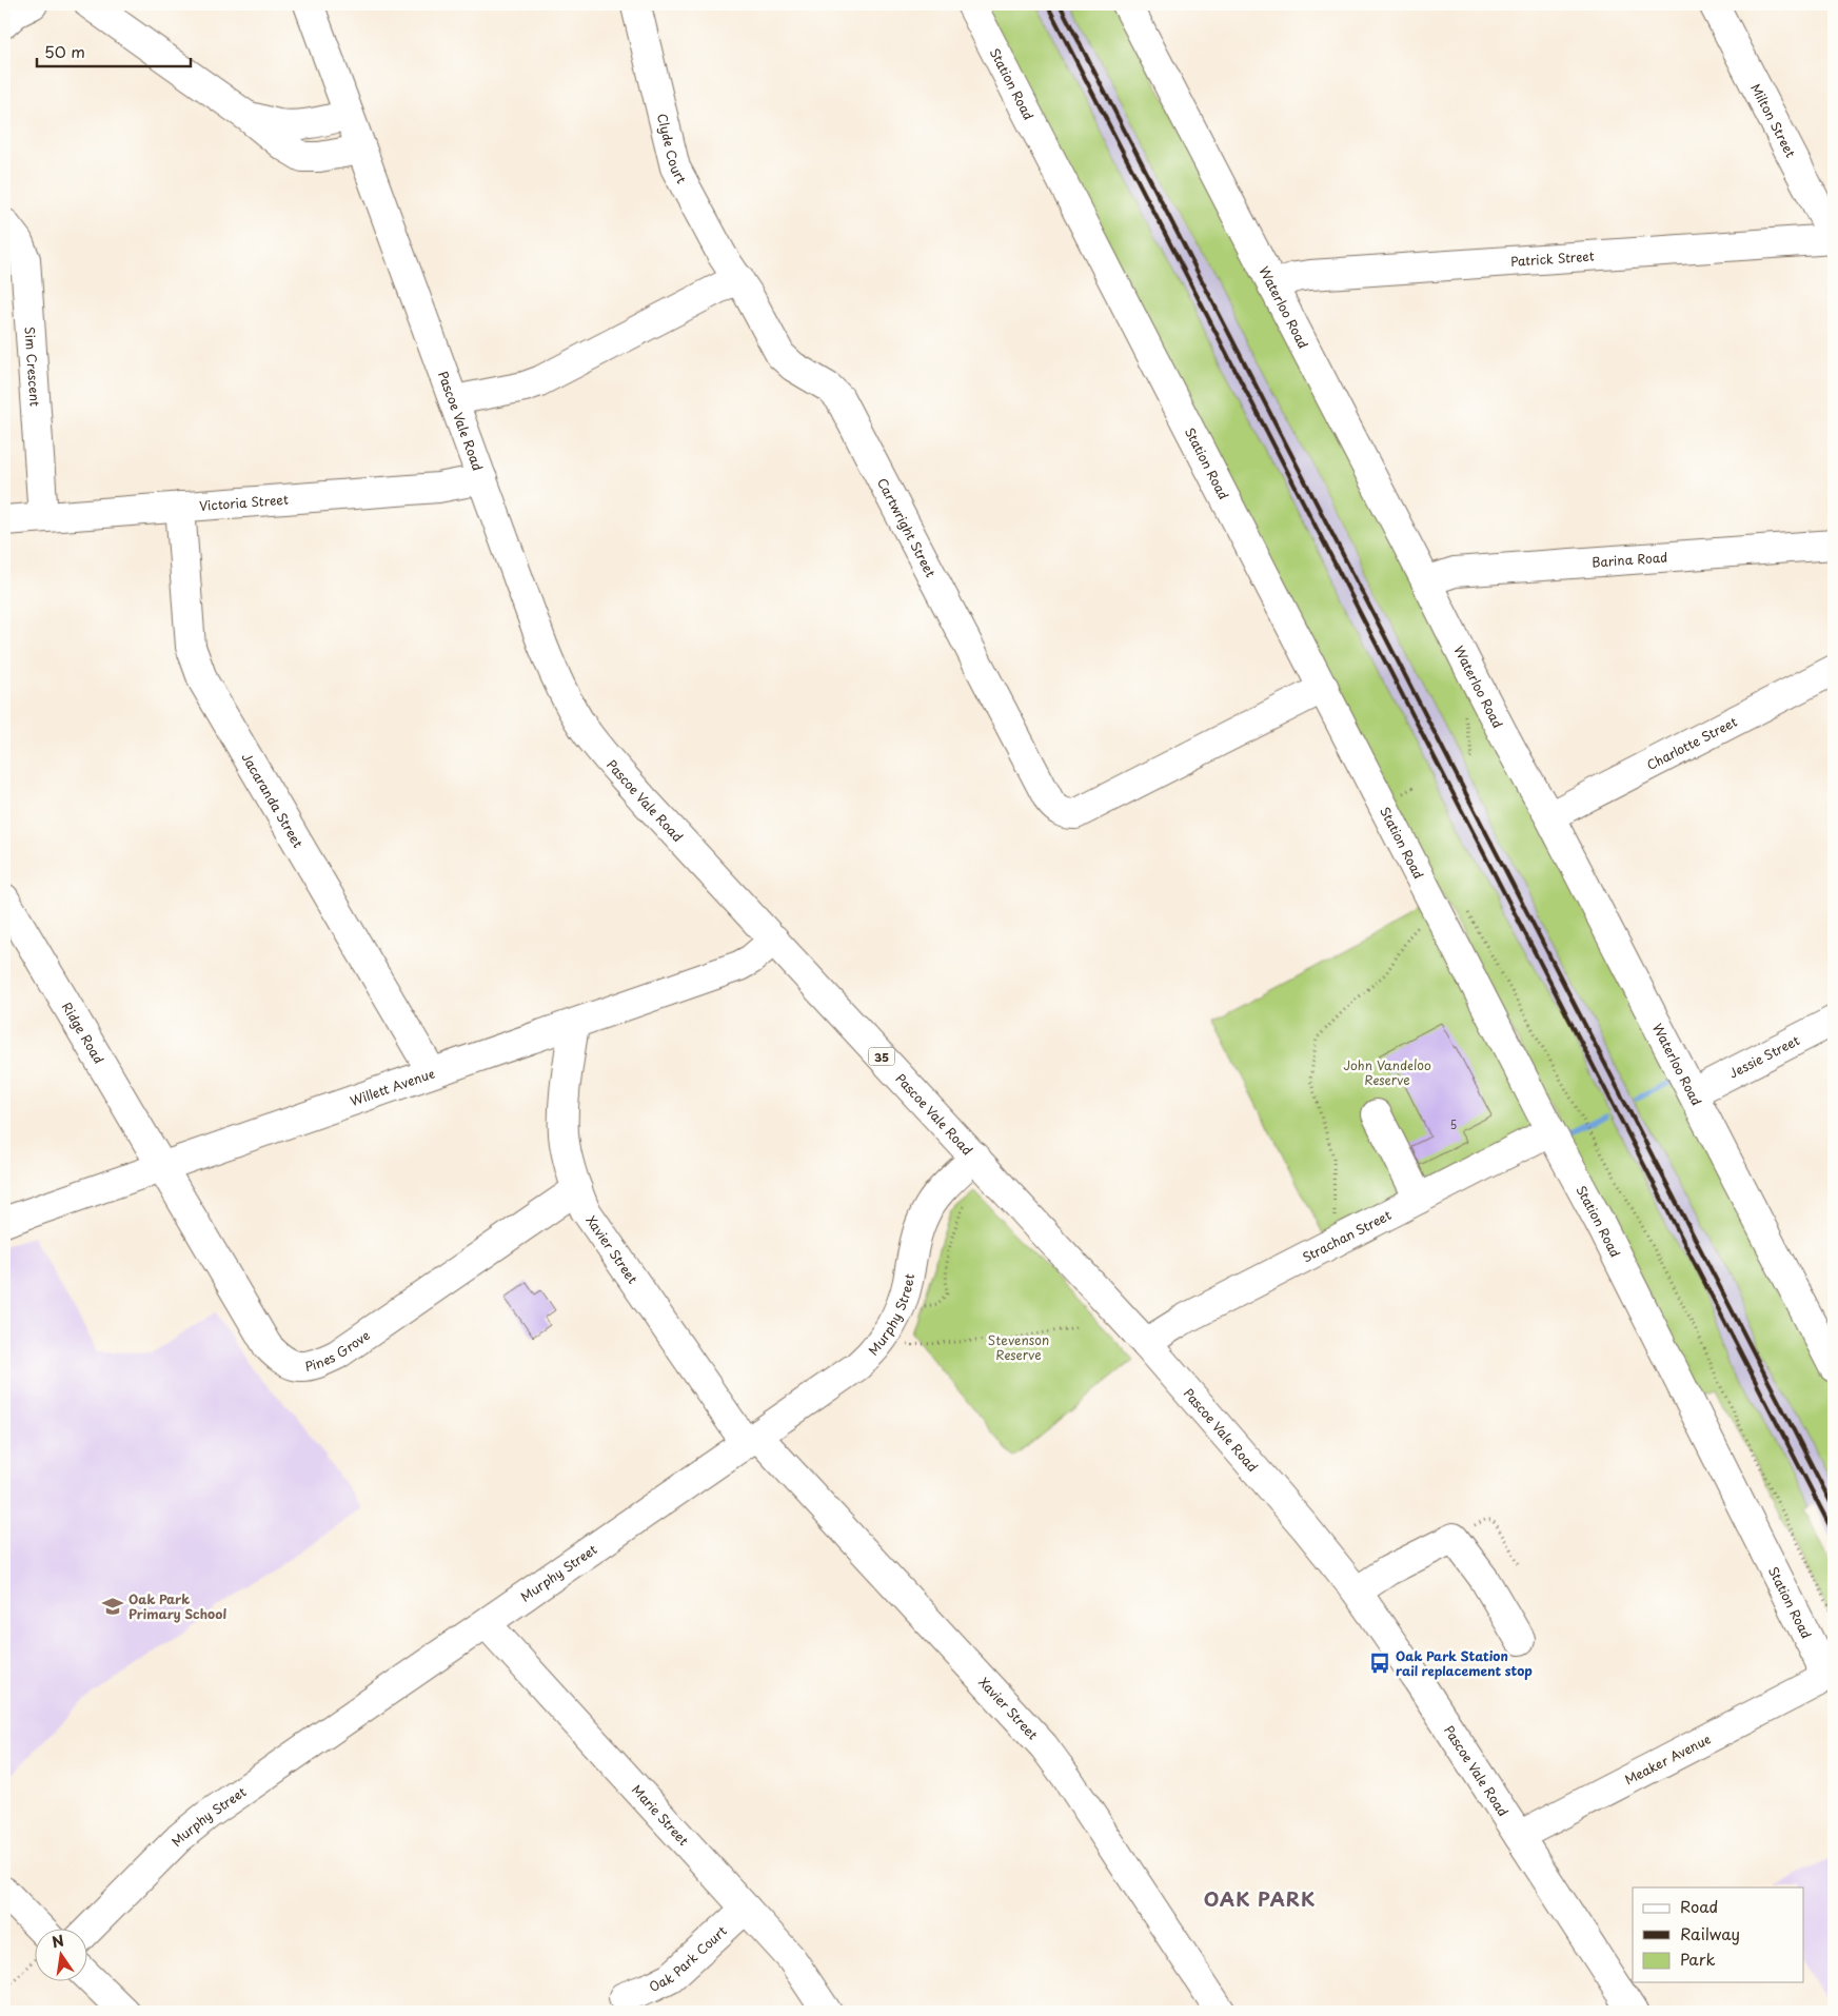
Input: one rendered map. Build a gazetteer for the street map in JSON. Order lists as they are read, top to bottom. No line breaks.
{"streets":{"street":["Station Road","Milton Street","Clyde Court","Patrick Street","Waterloo Road","Sim Crescent","Pascoe Vale Road","Victoria Street","Cartwright Street","Barina Road","Charlotte Street","Jacaranda Street","Ridge Road","35","Jessie Street","Willett Avenue","Strachan Street","Xavier Street","Murphy Street","Pines Grove","Meaker Avenue","Marie Street","Oak Park Court"]},"crossings":[["Station Road","Cartwright Street"],["Station Road","Strachan Street"],["Station Road","Meaker Avenue"],["Milton Street","Patrick Street"],["Clyde Court","Cartwright Street"],["Patrick Street","Waterloo Road"],["Waterloo Road","Barina Road"],["Waterloo Road","Charlotte Street"],["Waterloo Road","Jessie Street"],["Sim Crescent","Victoria Street"],["Pascoe Vale Road","Victoria Street"],["Pascoe Vale Road","Willett Avenue"],["Pascoe Vale Road","Strachan Street"],["Pascoe Vale Road","Murphy Street"],["Pascoe Vale Road","Meaker Avenue"],["Victoria Street","Jacaranda Street"],["Jacaranda Street","Willett Avenue"],["Ridge Road","Willett Avenue"],["Ridge Road","Pines Grove"],["Willett Avenue","Xavier Street"],["Willett Avenue","Pines Grove"],["Xavier Street","Murphy Street"],["Xavier Street","Pines Grove"],["Murphy Street","Marie Street"],["Marie Street","Oak Park Court"]],"districts":["OAK PARK"],"parks":["John Vandeloo Reserve","Stevenson Reserve"],"places":{"school or university":["Oak Park Primary School"],"bus stop":["Oak Park Station rail replacement stop"]},"house_numbers":["5"],"legend":["Road","Railway","Park"],"scale_bar":"50 m","north":"top"}
